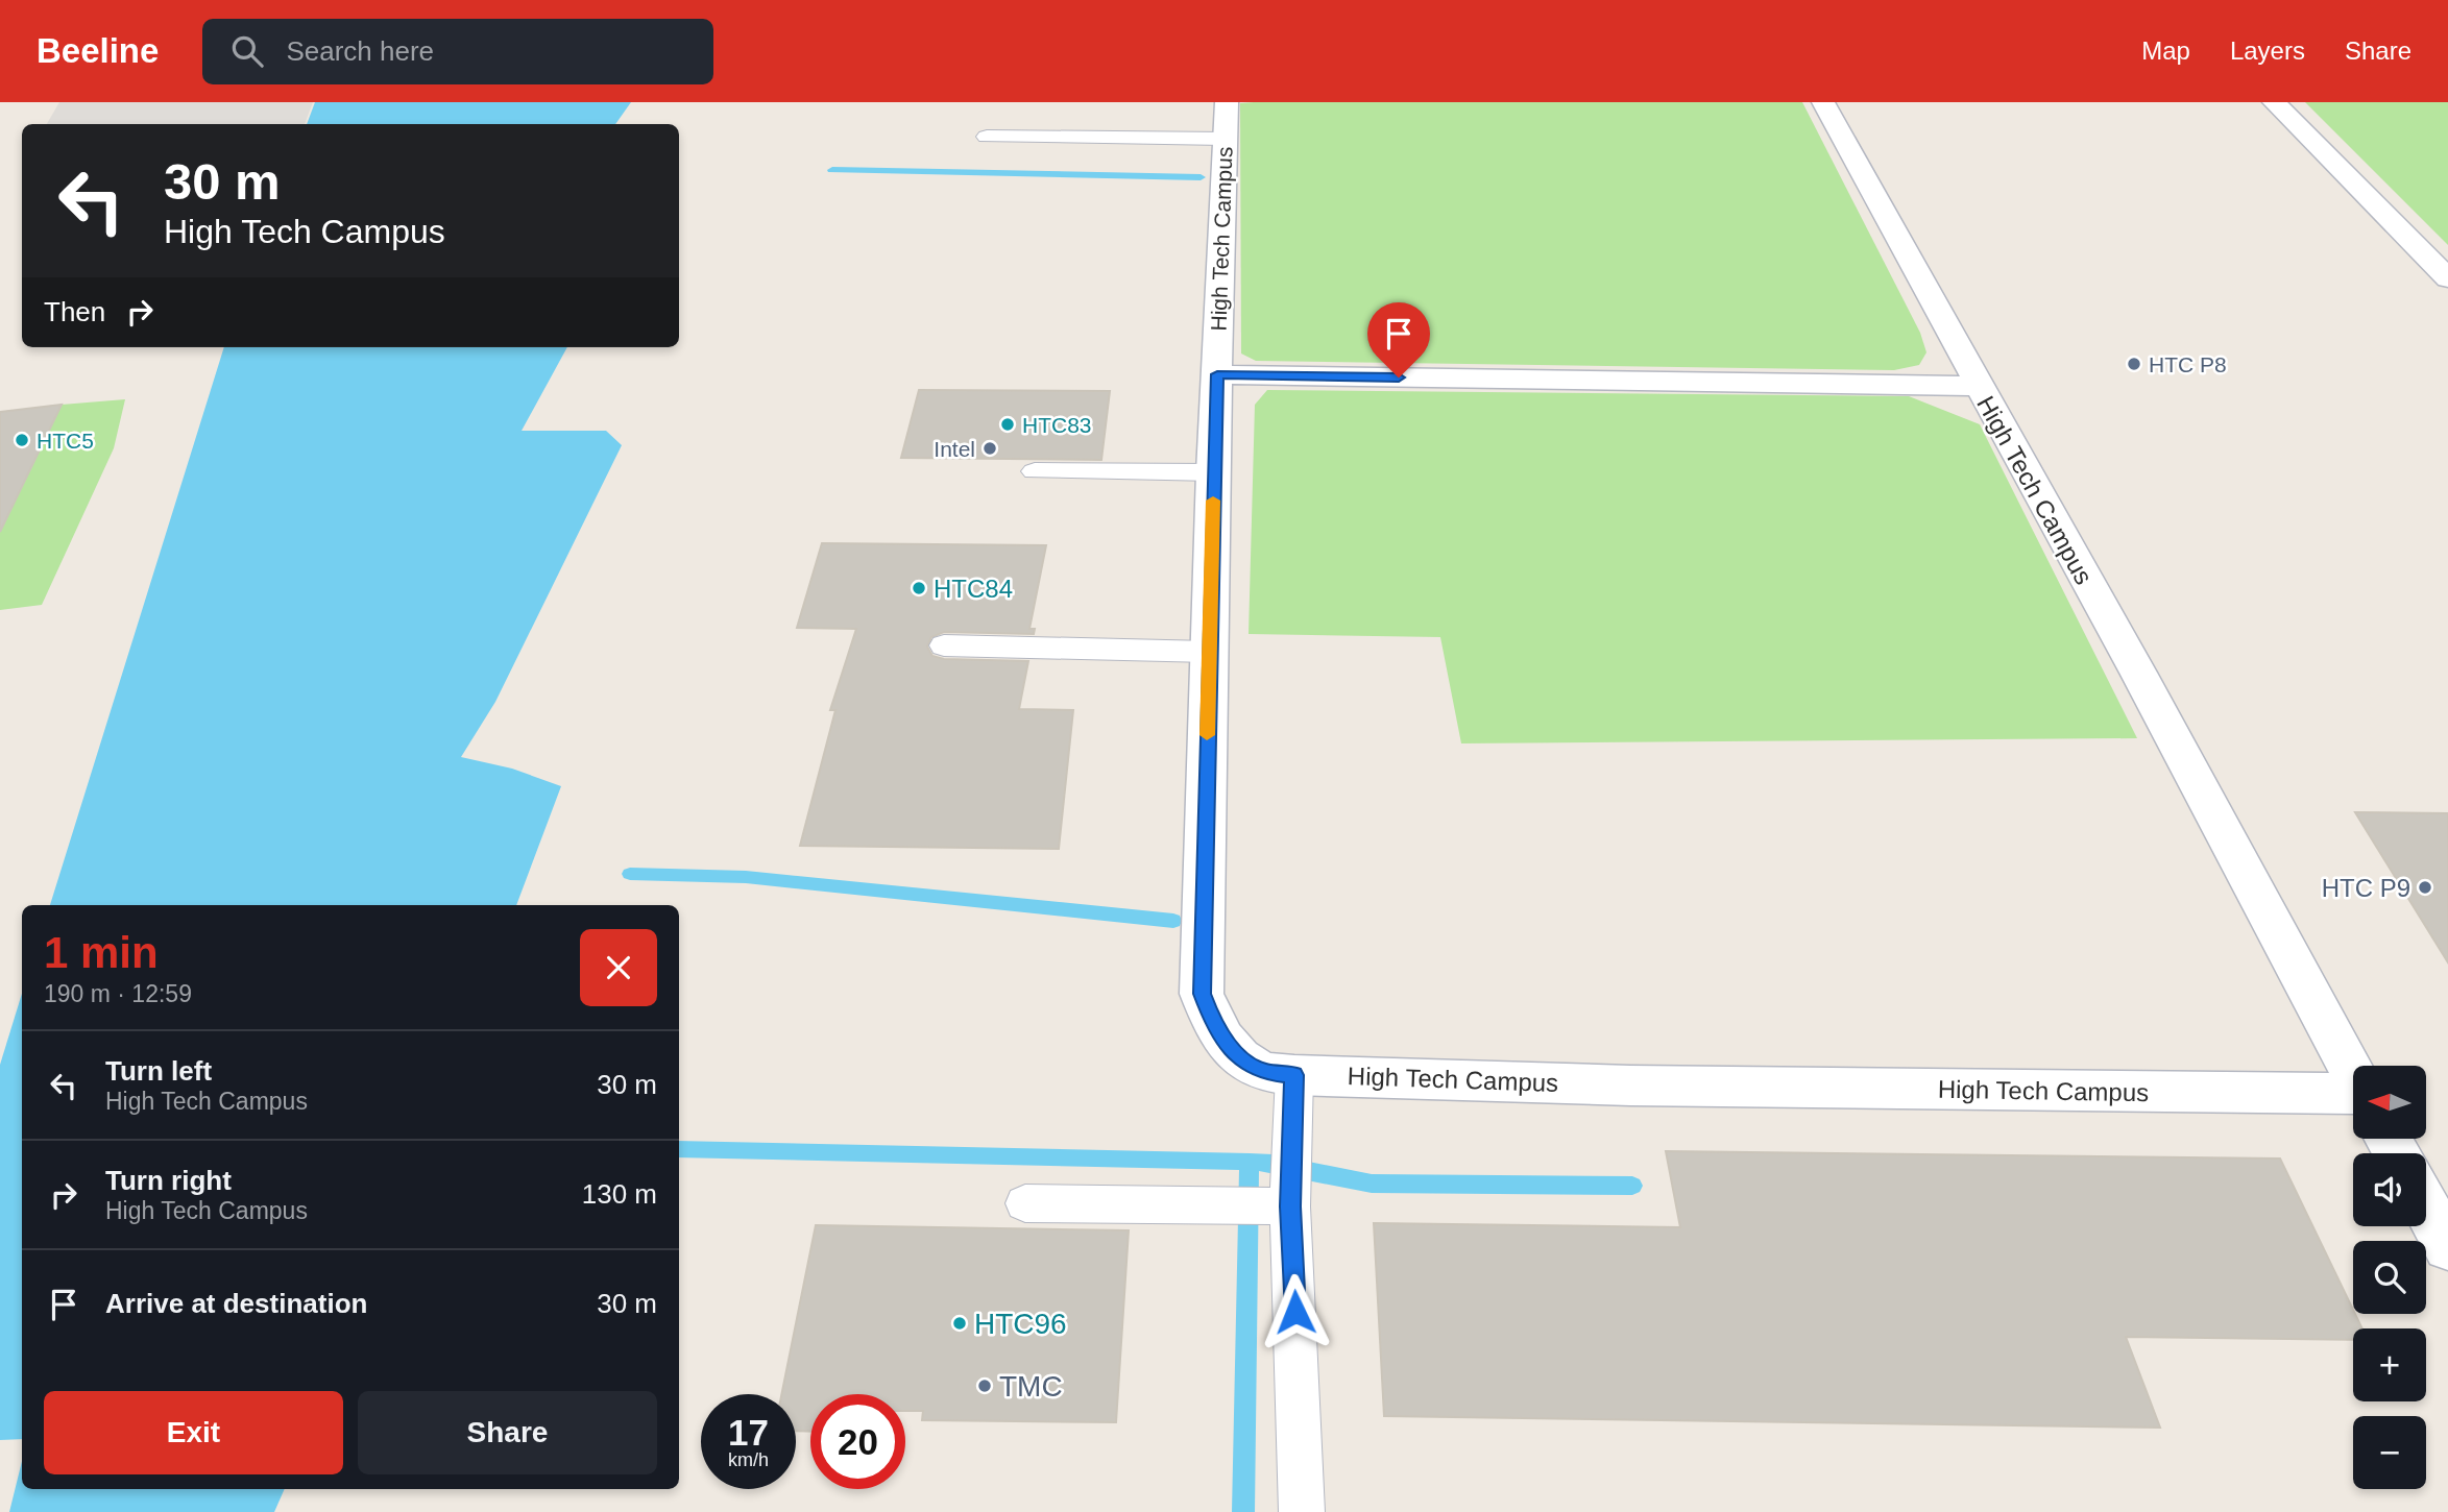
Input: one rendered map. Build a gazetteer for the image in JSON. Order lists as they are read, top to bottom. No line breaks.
{"streets":{"street":["High Tech Campus"]},"places":["HTC P8","HTC83","HTC5","Intel","HTC84","HTC P9","HTC96","TMC"],"north":"left","page":{"header":"Beeline","search":"Search here","nav":["Map","Layers","Share"],"turn":["30 m","High Tech Campus"],"then":"Then","heading":["1 min","190 m · 12:59"],"list":[{"name":"Turn left","note":"High Tech Campus","value":"30 m"},{"name":"Turn right","note":"High Tech Campus","value":"130 m"},{"name":"Arrive at destination","value":"30 m"}],"map_buttons":["+","−"],"buttons":["Exit","Share"],"speed":"17 km/h","limit":"20"}}
